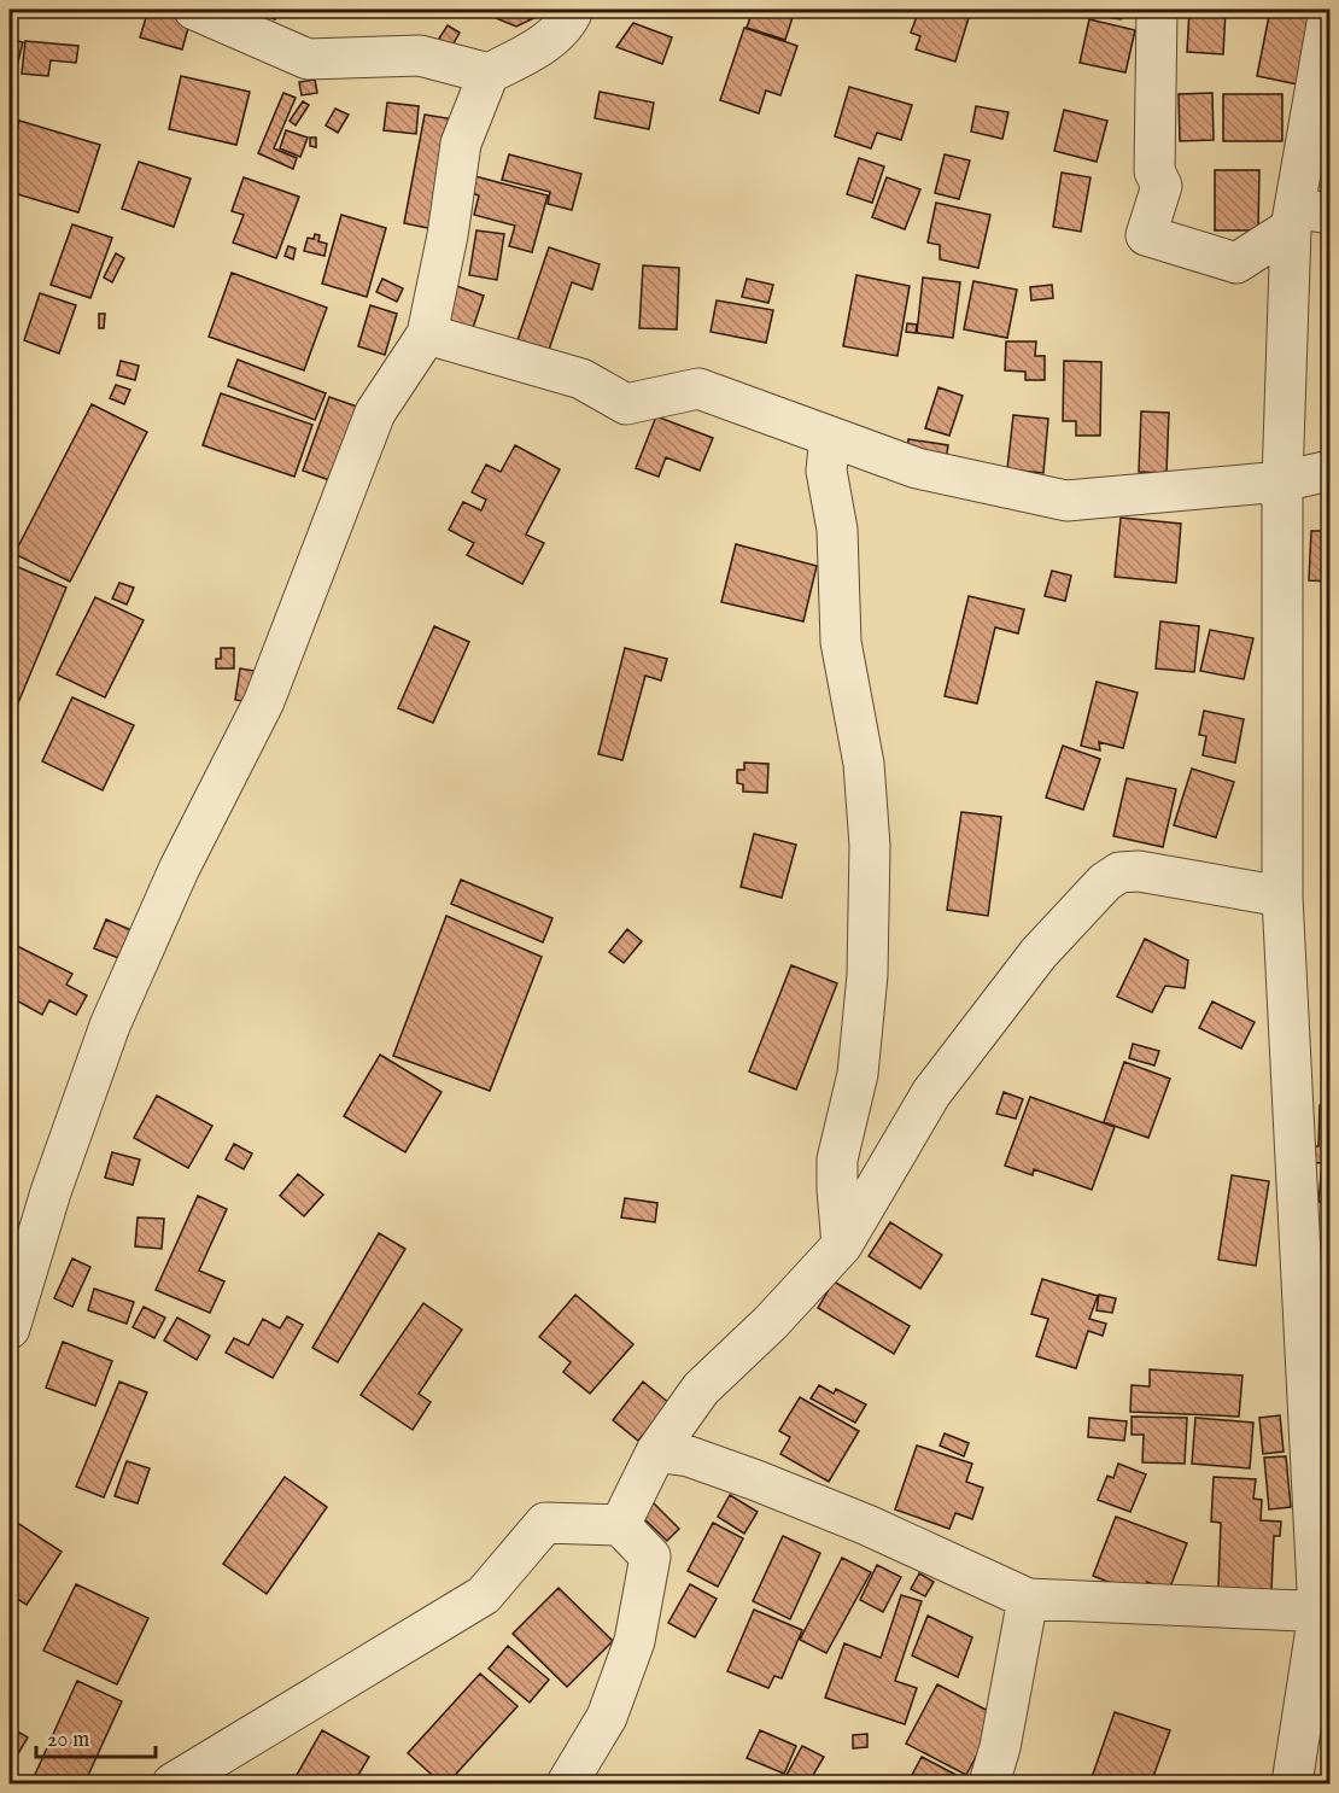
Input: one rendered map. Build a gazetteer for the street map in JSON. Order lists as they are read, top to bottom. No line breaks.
{"scale_bar":"20 m"}
